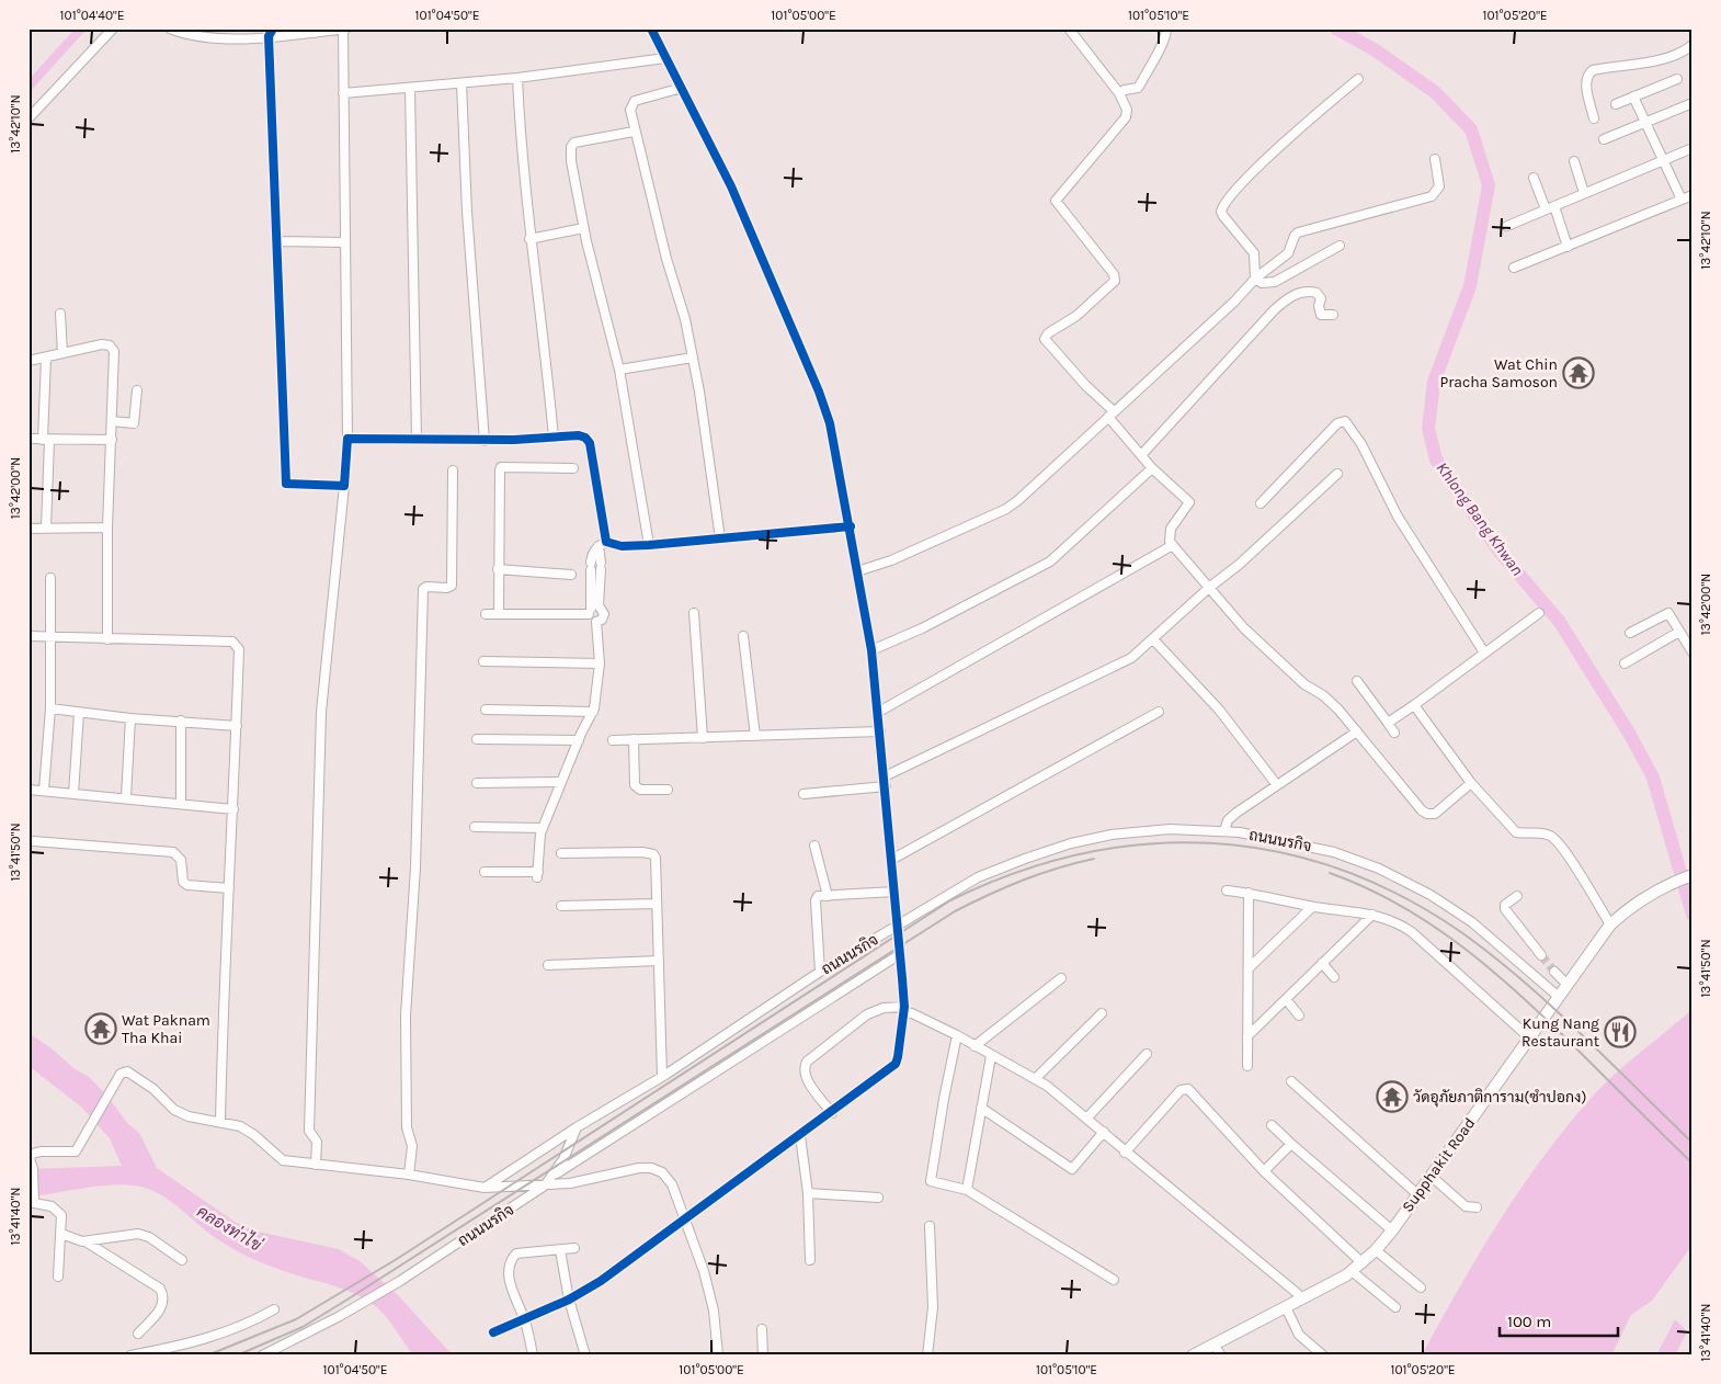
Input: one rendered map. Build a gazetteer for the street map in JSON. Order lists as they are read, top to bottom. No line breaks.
{"streets":{"main road":["Supphakit Road"],"street":["ถนนนรกิจ"]},"crossings":[["ถนนนรกิจ","Supphakit Road"]],"water":["Khlong Bang Khwan","คลองท่าไข่"],"places":{"temple":["Wat Chin Pracha Samoson","Wat Paknam Tha Khai","วัดอุภัยภาติการาม(ซำปอกง)"],"restaurant":["Kung Nang Restaurant"]},"scale_bar":"100 m","coordinates":["101°04'40\"E","101°04'50\"E","101°05'00\"E","101°05'10\"E","101°05'20\"E","13°42'10\"N","13°42'00\"N","13°41'50\"N","13°41'40\"N"]}
